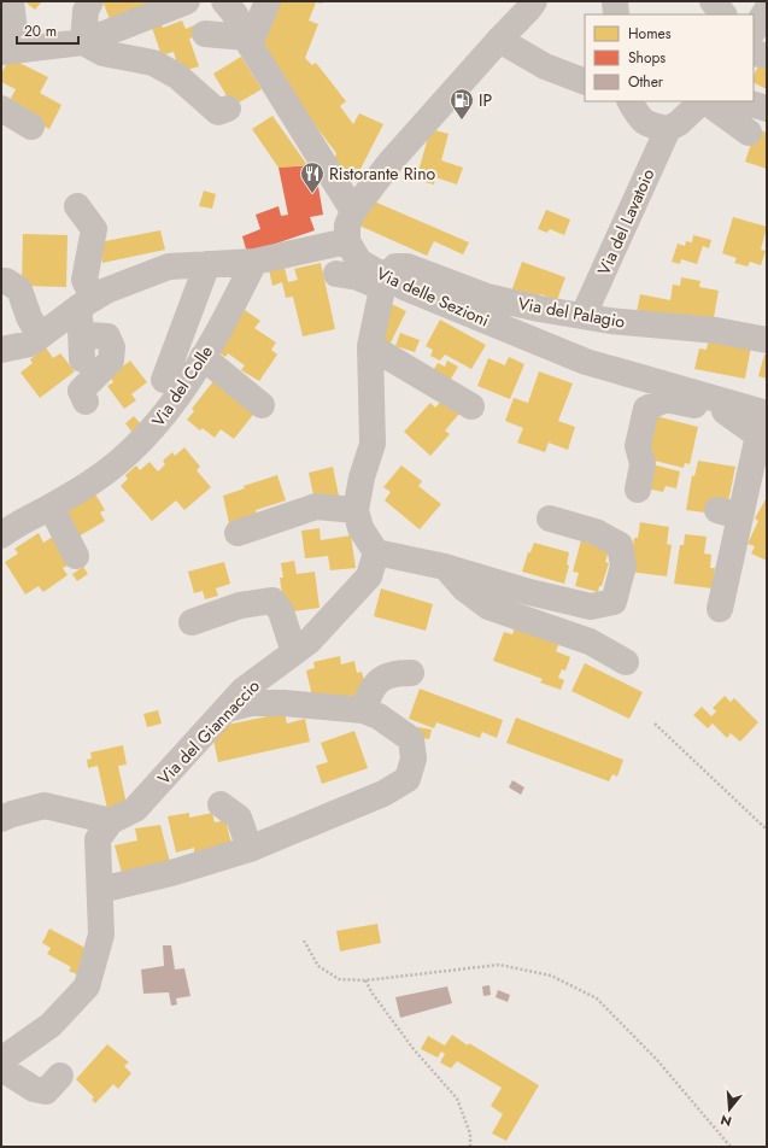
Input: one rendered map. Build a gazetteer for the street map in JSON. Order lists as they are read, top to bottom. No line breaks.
{"streets":{"street":["Via del Lavatoio","Via delle Sezioni","Via del Palagio","Via del Colle","Via del Giannaccio"]},"crossings":[["Via del Lavatoio","Via del Palagio"],["Via delle Sezioni","Via del Palagio"]],"places":{"fuel station":["IP"],"restaurant":["Ristorante Rino"]},"legend":["Homes","Shops","Other"],"scale_bar":"20 m","north":"bottom"}
